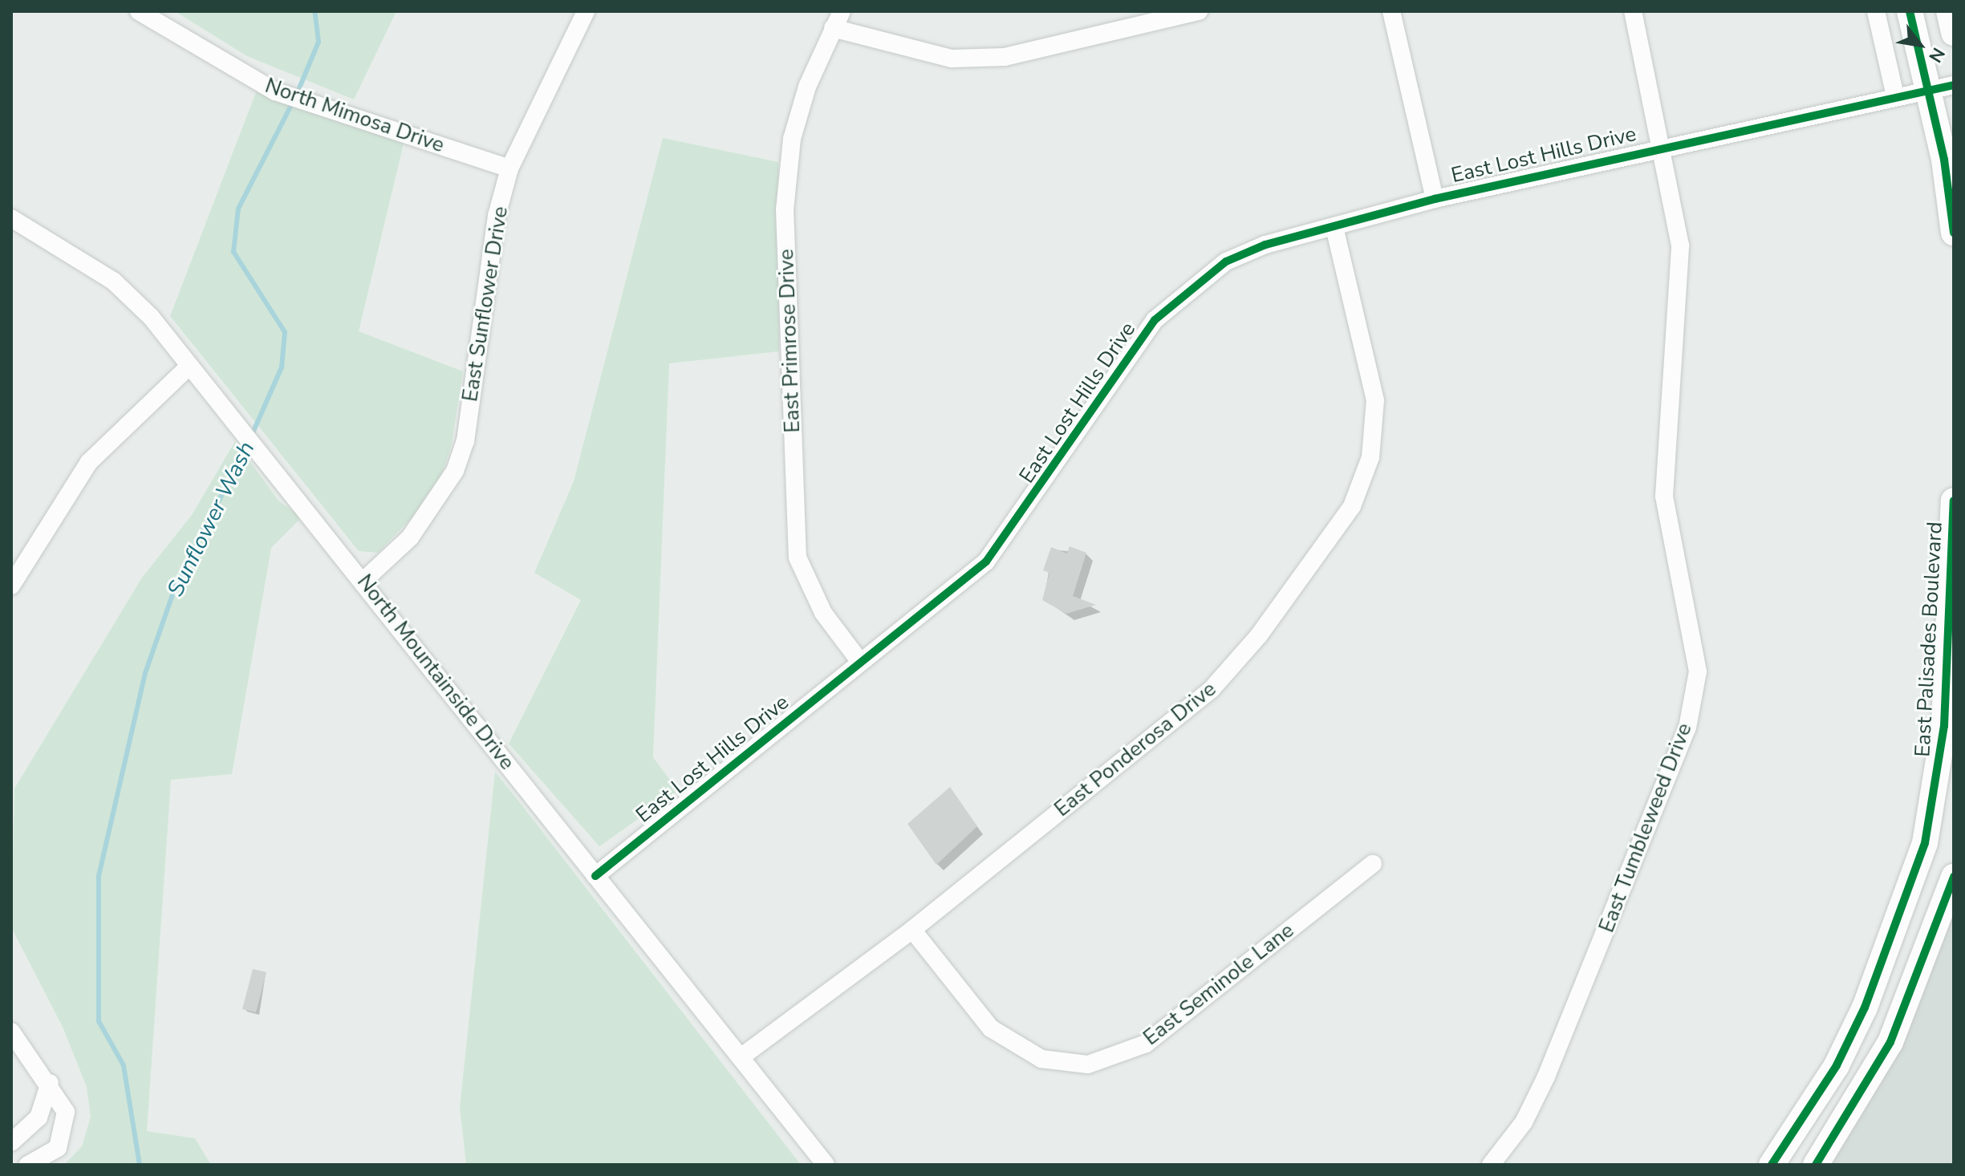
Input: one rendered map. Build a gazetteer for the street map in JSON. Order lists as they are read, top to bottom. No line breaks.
{"streets":{"street":["North Mimosa Drive","East Lost Hills Drive","East Sunflower Drive","East Primrose Drive","East Palisades Boulevard","North Mountainside Drive","East Ponderosa Drive","East Tumbleweed Drive","East Seminole Lane"]},"crossings":[["North Mimosa Drive","East Sunflower Drive"],["East Lost Hills Drive","East Primrose Drive"],["East Lost Hills Drive","North Mountainside Drive"],["East Lost Hills Drive","East Ponderosa Drive"],["East Lost Hills Drive","East Tumbleweed Drive"],["East Sunflower Drive","North Mountainside Drive"],["North Mountainside Drive","East Ponderosa Drive"],["East Ponderosa Drive","East Seminole Lane"]],"water":["Sunflower Wash"],"north":"bottom right"}
